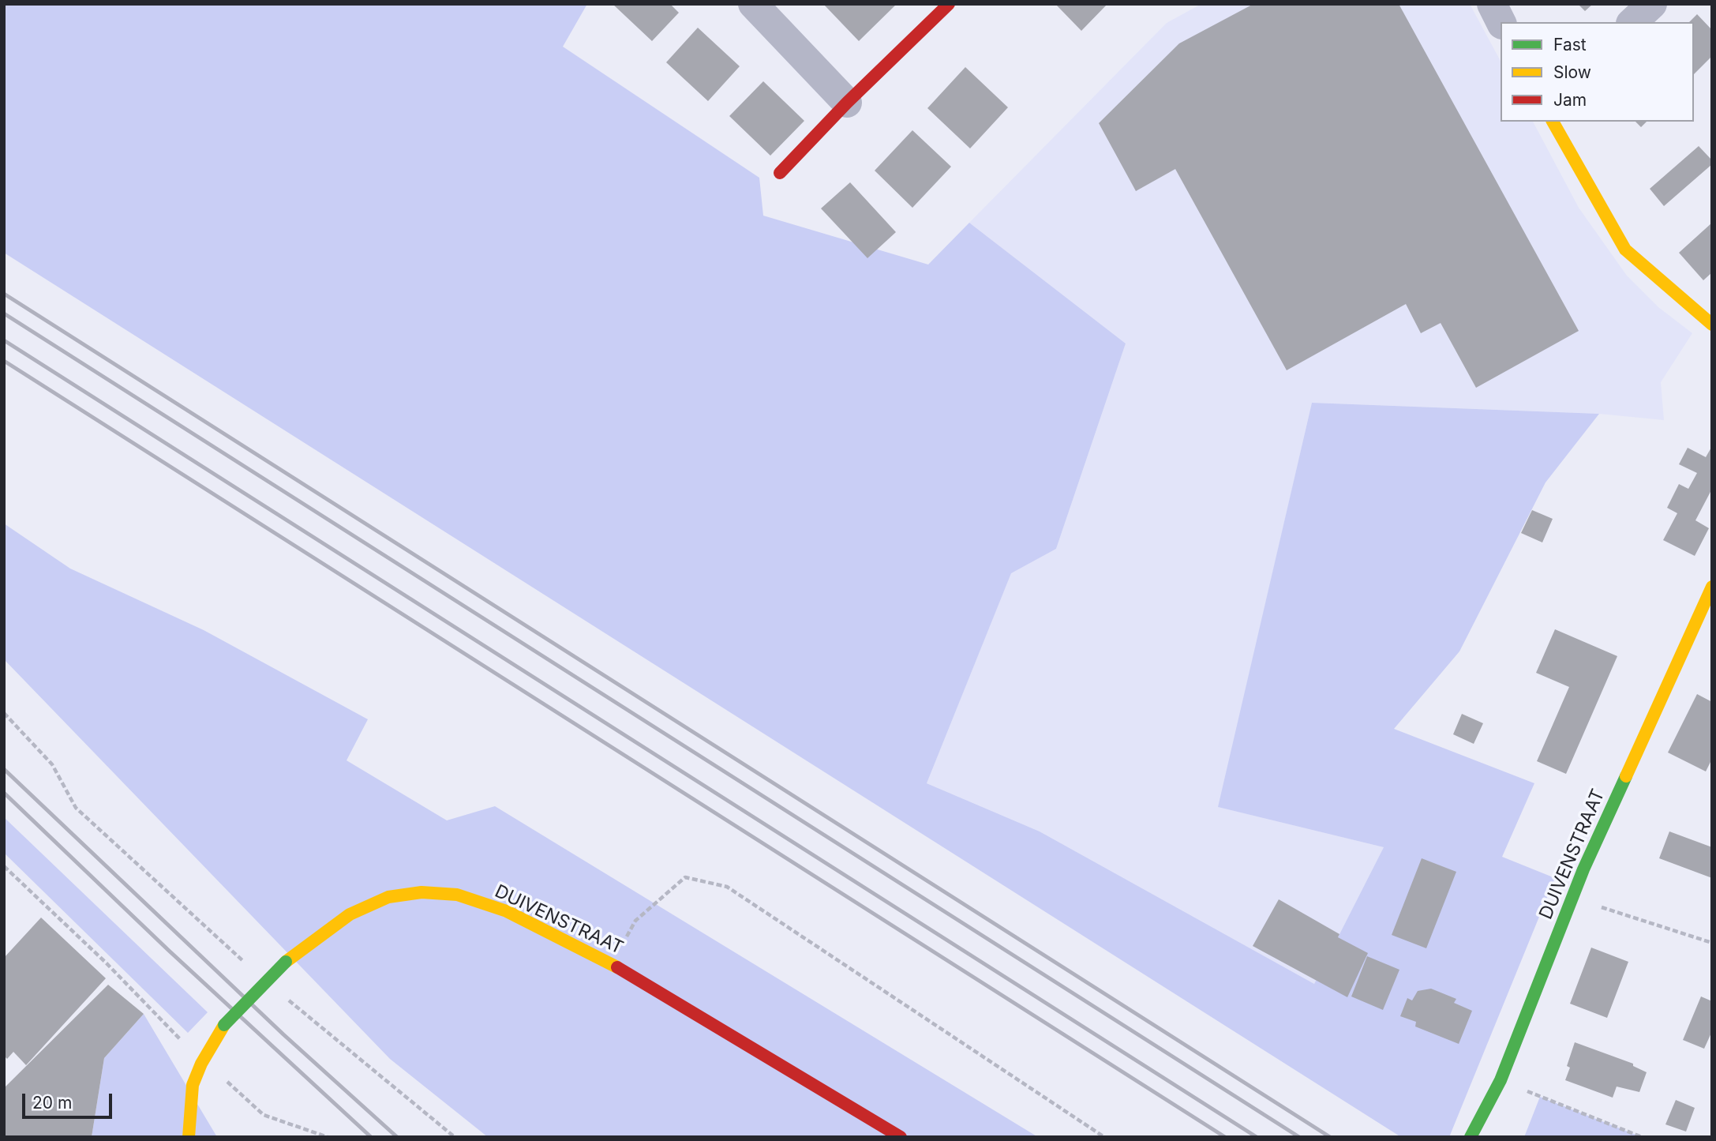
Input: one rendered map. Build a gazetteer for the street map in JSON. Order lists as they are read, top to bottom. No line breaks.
{"streets":{"street":["DUIVENSTRAAT"]},"legend":["Fast","Slow","Jam"],"scale_bar":"20 m"}
